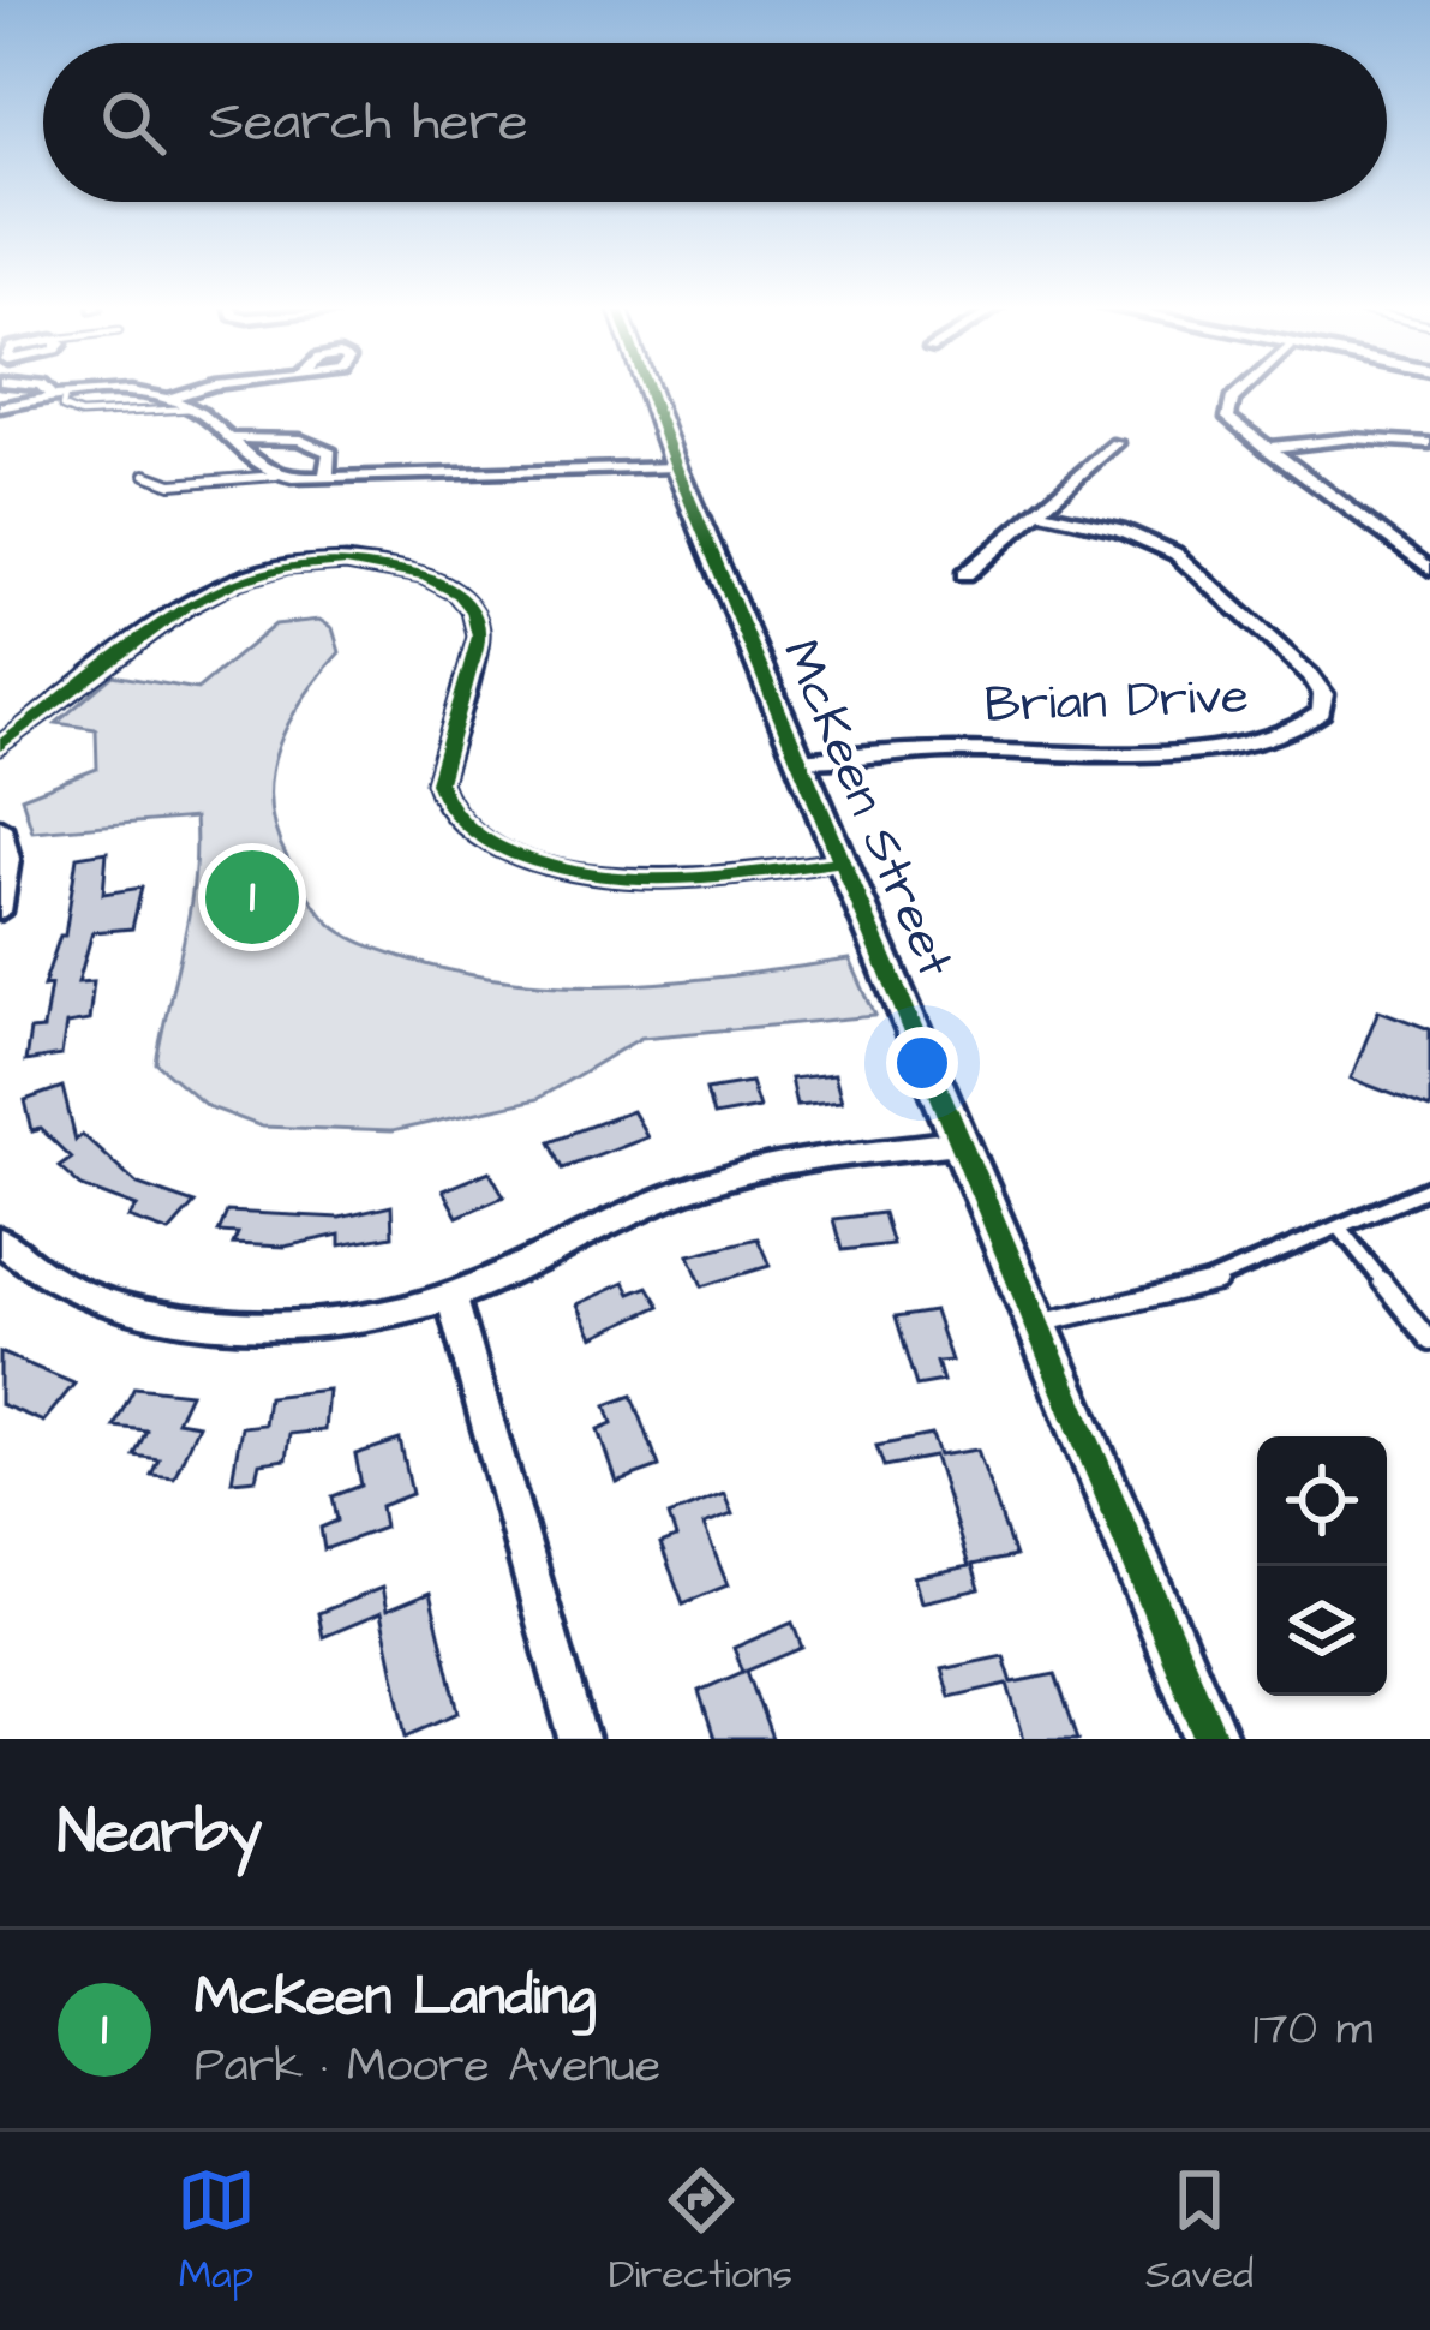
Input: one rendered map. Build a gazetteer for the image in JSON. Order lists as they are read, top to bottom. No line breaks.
{"streets":{"street":["Brian Drive","McKeen Street"]},"crossings":[["Brian Drive","McKeen Street"]],"page":{"search":"Search here","pins":"1","heading":"Nearby","list":[{"mark":"1","name":"McKeen Landing","note":"Park · Moore Avenue","value":"170 m"}],"nav":["Map","Directions","Saved"]}}
